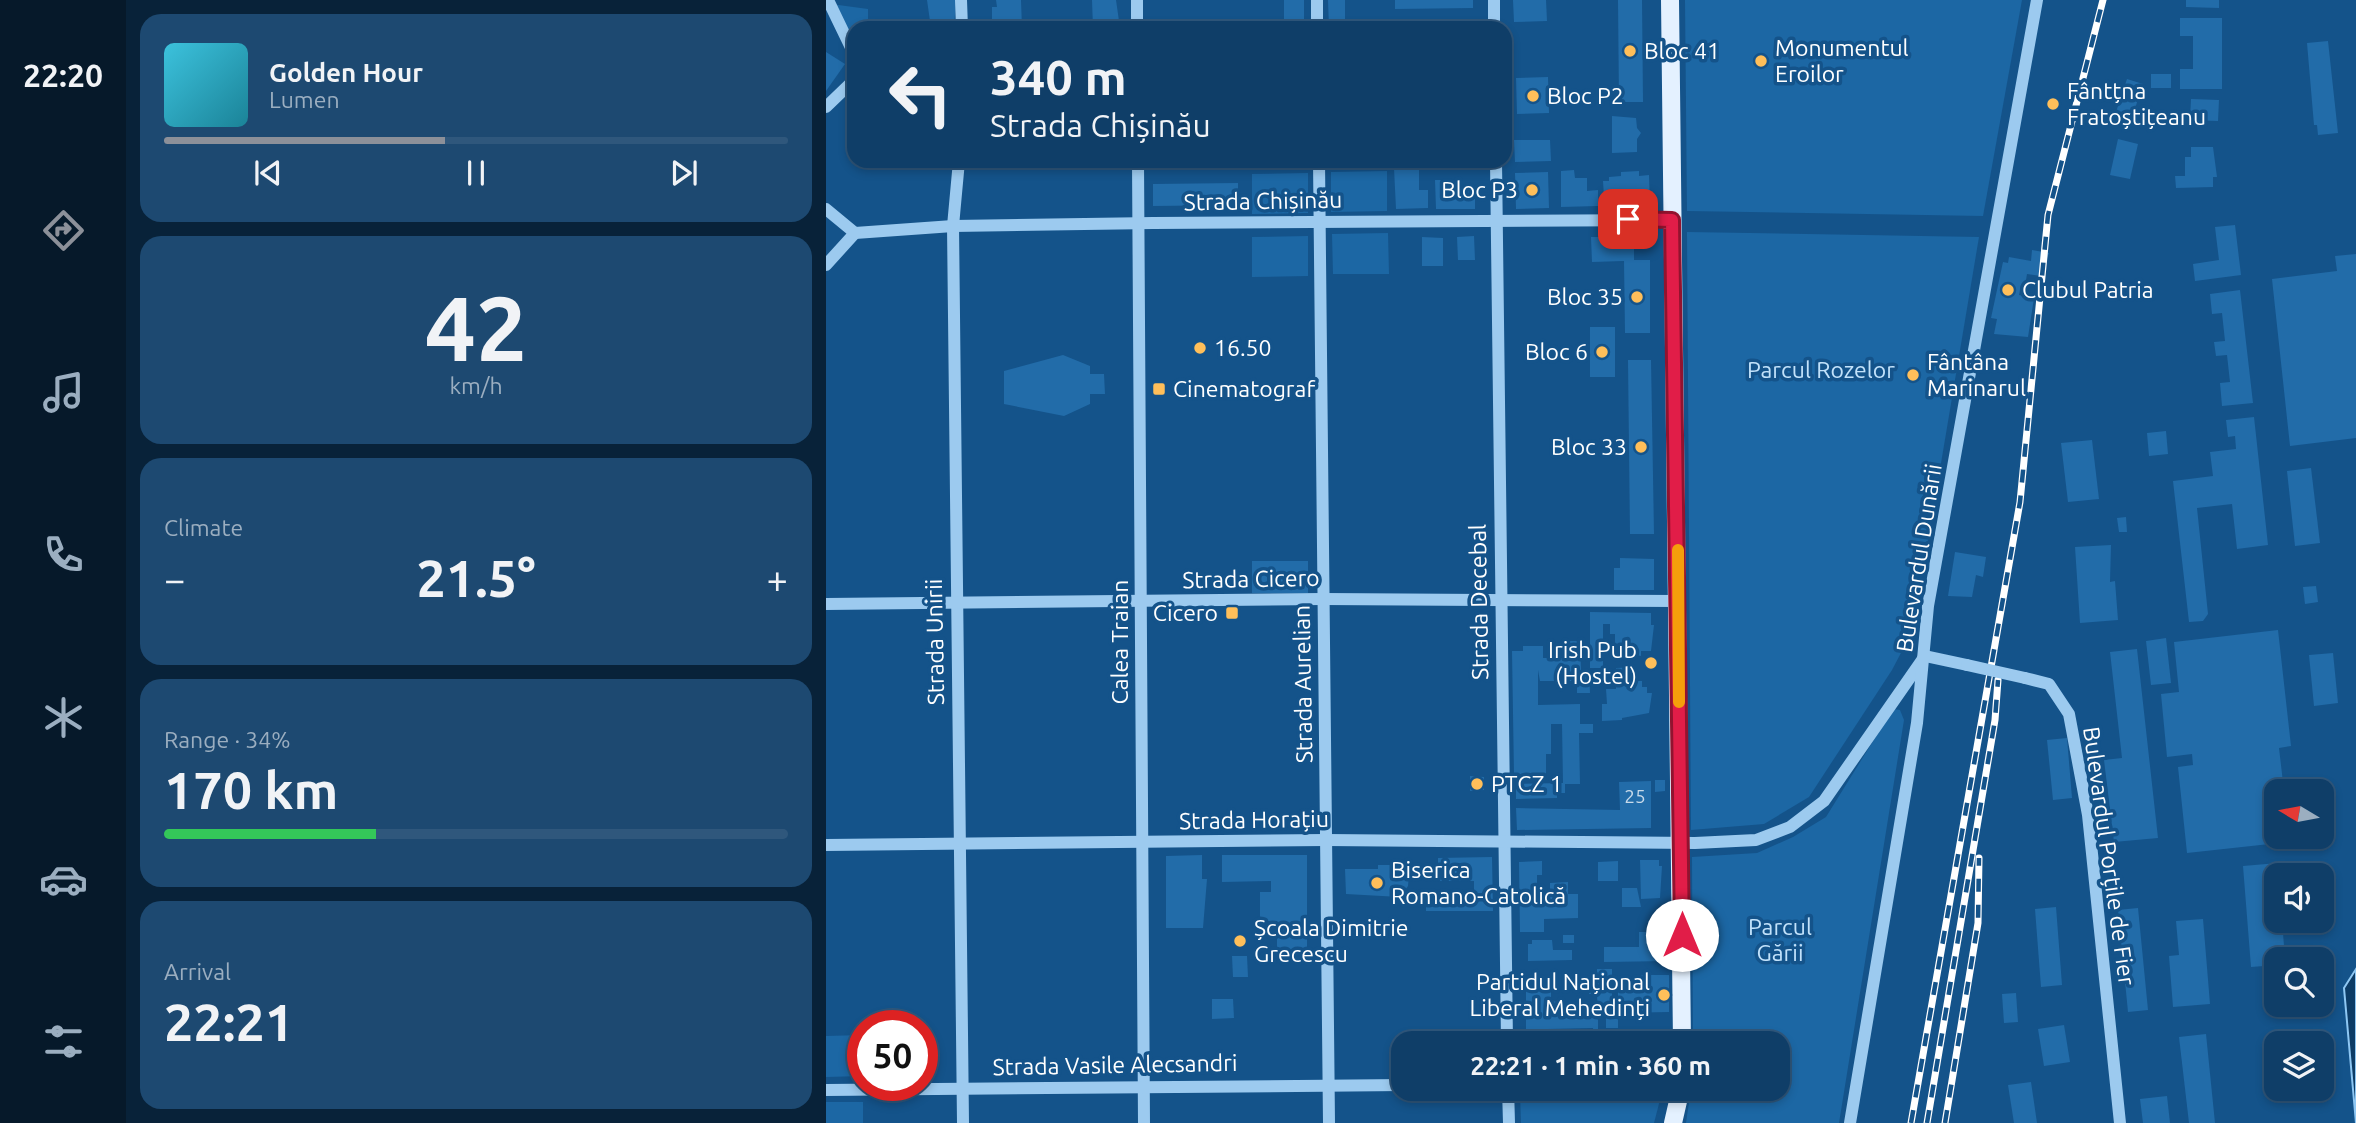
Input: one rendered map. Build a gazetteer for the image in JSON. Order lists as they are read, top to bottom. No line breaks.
{"streets":{"street":["Strada Chișinău","Bulevardul Dunării","Strada Cicero","Strada Decebal","Strada Unirii","Calea Traian","Strada Aurelian","Strada Horațiu","Bulevardul Porțile de Fier","Strada Vasile Alecsandri"]},"crossings":[["Strada Chișinău","Strada Decebal"],["Strada Chișinău","Strada Unirii"],["Strada Chișinău","Calea Traian"],["Strada Chișinău","Strada Aurelian"],["Bulevardul Dunării","Strada Horațiu"],["Bulevardul Dunării","Bulevardul Porțile de Fier"],["Strada Cicero","Strada Decebal"],["Strada Cicero","Strada Unirii"],["Strada Cicero","Calea Traian"],["Strada Cicero","Strada Aurelian"],["Strada Decebal","Strada Horațiu"],["Strada Unirii","Strada Horațiu"],["Strada Unirii","Strada Vasile Alecsandri"],["Calea Traian","Strada Horațiu"],["Calea Traian","Strada Vasile Alecsandri"],["Strada Aurelian","Strada Horațiu"],["Strada Aurelian","Strada Vasile Alecsandri"],["Strada Horațiu","Bulevardul Porțile de Fier"]],"parks":["Parcul Rozelor","Parcul Gării"],"places":{"other":["Bloc 41","Monumentul Eroilor","Bloc P2","Fântțna Fratoștițeanu","Bloc P3","Clubul Patria","Bloc 35","16.50","Bloc 6","Fântâna Marinarul","Bloc 33","Irish Pub (Hostel)","PTCZ 1","Biserica Romano-Catolică","Școala Dimitrie Grecescu","Partidul Național Liberal Mehedinți"],"transit":["Cinematograf","Cicero"]},"house_numbers":["25"],"north":"left","page":{"tabs":"22:20","turn":["340 m","Strada Chișinău"],"song":["Golden Hour","Lumen"],"tile":[["42","km/h"],"Climate",["Range · 34%","170 km"],["Arrival","22:21"]],"heat":["−","21.5°","+"],"limit":"50","trip":"22:21 · 1 min · 360 m"}}
